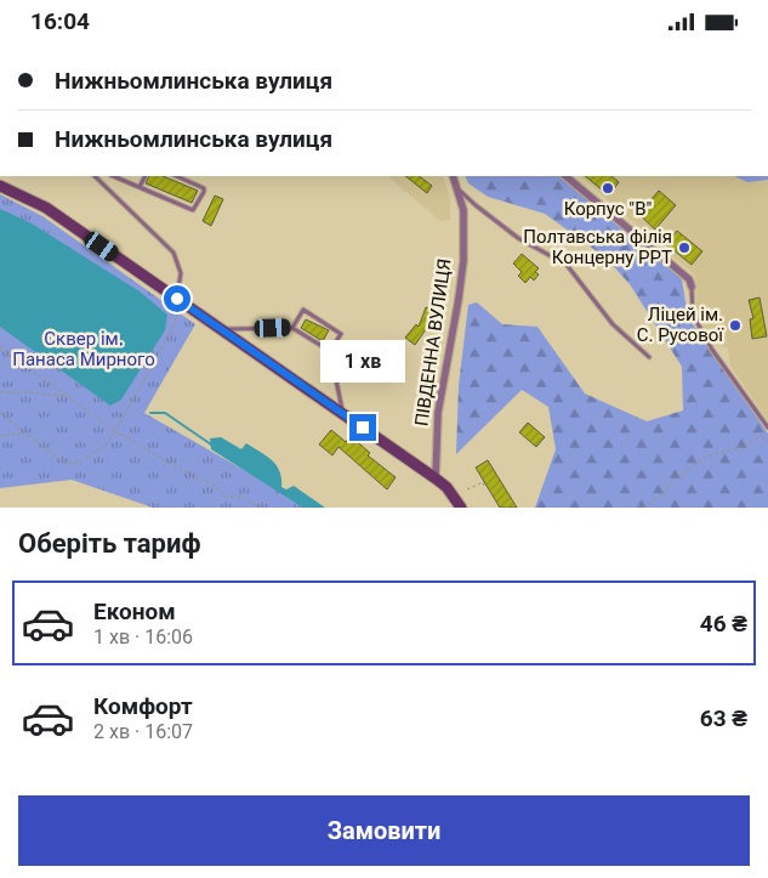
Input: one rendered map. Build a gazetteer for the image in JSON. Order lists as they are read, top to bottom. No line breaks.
{"streets":{"street":["ПІВДЕННА ВУЛИЦЯ"]},"parks":["Сквер ім. Панаса Мирного"],"places":["Корпус \"В\"","Полтавська філія Концерну РРТ","Ліцей ім. С. Русової"],"page":{"status":"16:04","banner":["Нижньомлинська вулиця","Нижньомлинська вулиця"],"bubble":"1 хв","heading":"Оберіть тариф","list":[{"name":"Економ","note":"1 хв · 16:06","value":"46 ₴"},{"name":"Комфорт","note":"2 хв · 16:07","value":"63 ₴"}],"buttons":"Замовити"}}
